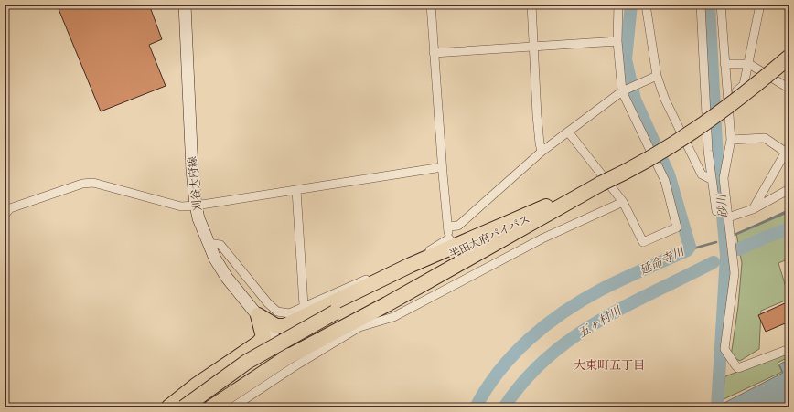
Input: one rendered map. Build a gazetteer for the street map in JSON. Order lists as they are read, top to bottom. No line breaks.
{"streets":{"highway":["半田大府パイパス"],"main road":["刈谷大府線"]},"districts":["大東町五丁目"],"water":["砂川","延命寺川","五ヶ村川"]}
